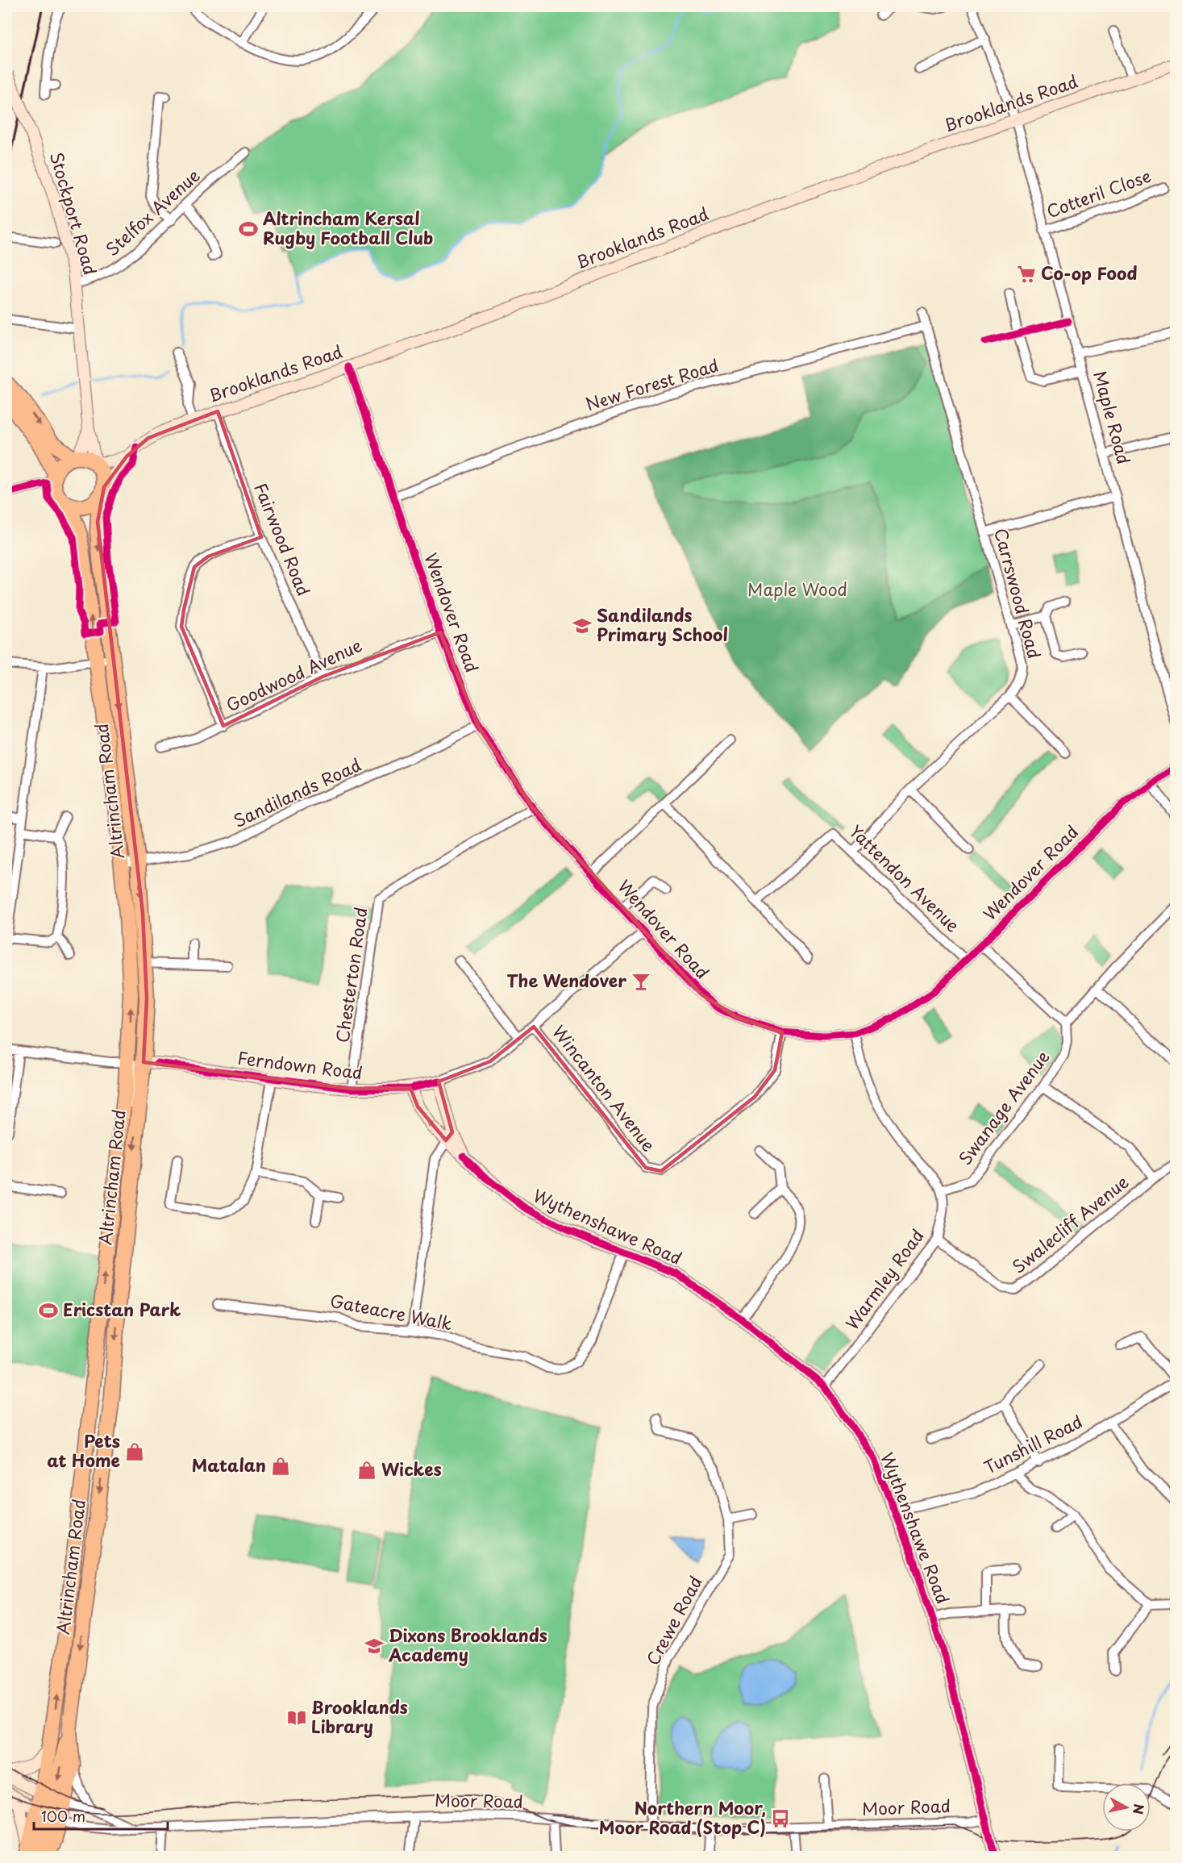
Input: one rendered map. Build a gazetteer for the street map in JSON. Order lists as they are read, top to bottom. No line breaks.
{"streets":{"highway":["Altrincham Road"],"main road":["Brooklands Road","Stockport Road","Ferndown Road","Wythenshawe Road"],"street":["Cotteril Close","Stelfox Avenue","New Forest Road","Maple Road","Fairwood Road","Carrswood Road","Wendover Road","Goodwood Avenue","Sandilands Road","Yattendon Avenue","Chesterton Road","Wincanton Avenue","Swanage Avenue","Swalecliff Avenue","Warmley Road","Gateacre Walk","Tunshill Road","Crewe Road","Moor Road"]},"crossings":[["Brooklands Road","Stockport Road"],["Brooklands Road","Maple Road"],["Brooklands Road","Fairwood Road"],["Brooklands Road","Wendover Road"],["Brooklands Road","Altrincham Road"],["Cotteril Close","Maple Road"],["Stelfox Avenue","Stockport Road"],["Stockport Road","Altrincham Road"],["New Forest Road","Carrswood Road"],["New Forest Road","Wendover Road"],["Fairwood Road","Goodwood Avenue"],["Carrswood Road","Yattendon Avenue"],["Wendover Road","Goodwood Avenue"],["Wendover Road","Sandilands Road"],["Wendover Road","Yattendon Avenue"],["Wendover Road","Chesterton Road"],["Wendover Road","Ferndown Road"],["Wendover Road","Wincanton Avenue"],["Altrincham Road","Sandilands Road"],["Altrincham Road","Ferndown Road"],["Altrincham Road","Moor Road"],["Chesterton Road","Ferndown Road"],["Ferndown Road","Wincanton Avenue"],["Ferndown Road","Wythenshawe Road"],["Swanage Avenue","Warmley Road"],["Swalecliff Avenue","Warmley Road"],["Wythenshawe Road","Warmley Road"],["Wythenshawe Road","Gateacre Walk"],["Wythenshawe Road","Tunshill Road"],["Wythenshawe Road","Moor Road"],["Crewe Road","Moor Road"]],"parks":["Maple Wood"],"places":{"sports":["Altrincham Kersal Rugby Football Club","Ericstan Park"],"supermarket":["Co-op Food"],"school or university":["Sandilands Primary School","Dixons Brooklands Academy"],"bar":["The Wendover"],"shop":["Pets at Home","Matalan","Wickes"],"library":["Brooklands Library"],"bus stop":["Northern Moor, Moor Road (Stop C)"]},"scale_bar":"100 m","north":"right"}
